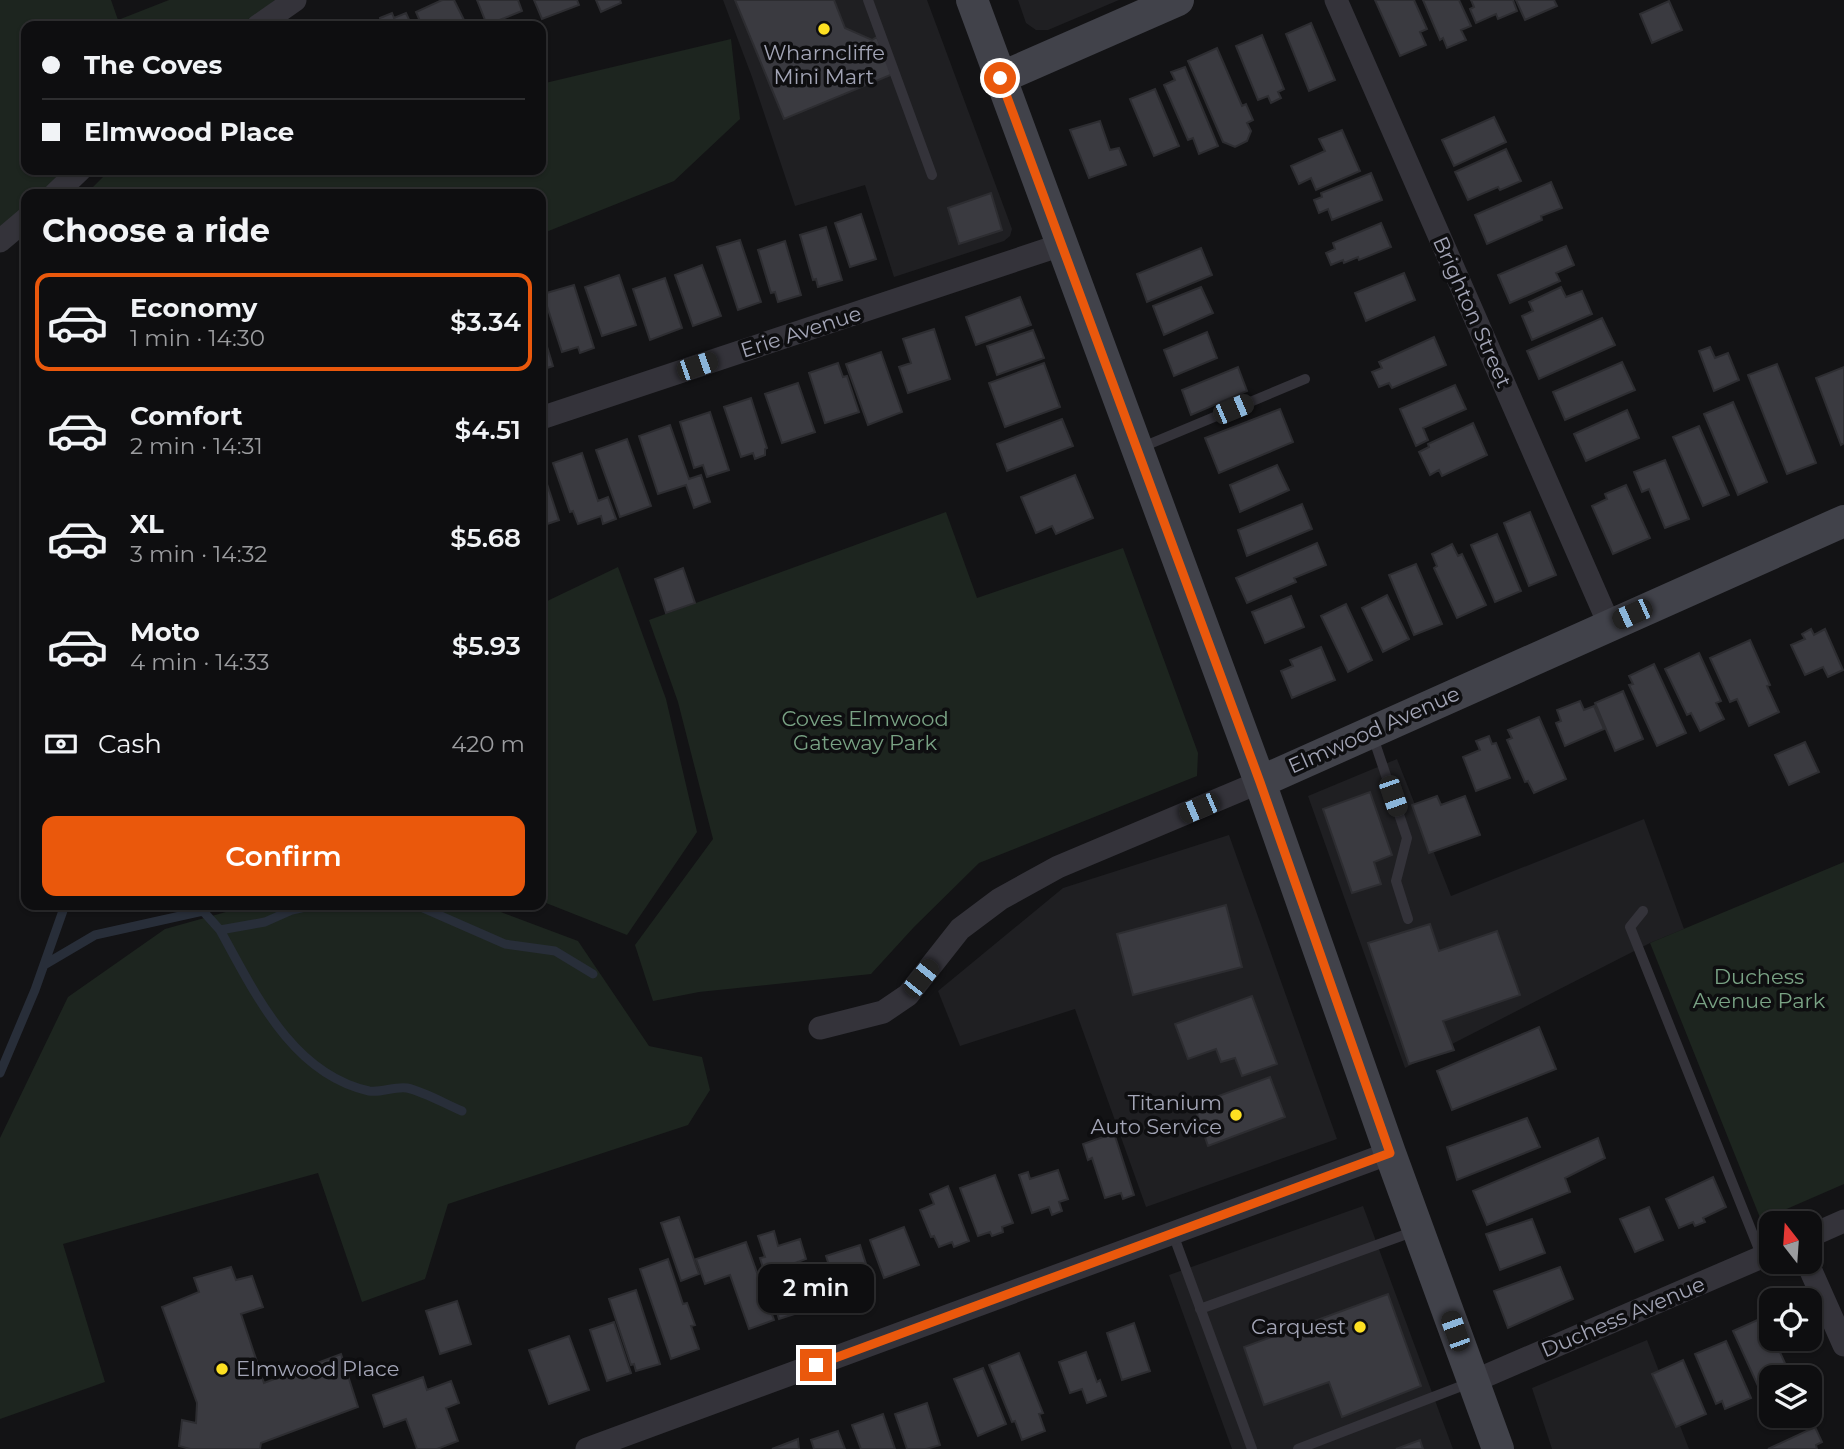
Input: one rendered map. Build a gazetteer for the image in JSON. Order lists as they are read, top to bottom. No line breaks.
{"streets":{"main road":["Elmwood Avenue"],"street":["Brighton Street","Erie Avenue","Duchess Avenue"]},"crossings":[["Brighton Street","Elmwood Avenue"]],"parks":["Coves Elmwood Gateway Park","Duchess Avenue Park"],"places":["Wharncliffe Mini Mart","Titanium Auto Service","Carquest","Elmwood Place"],"north":"top","page":{"banner":["The Coves","Elmwood Place"],"heading":"Choose a ride","list":[{"name":"Economy","note":"1 min · 14:30","value":"$3.34"},{"name":"Comfort","note":"2 min · 14:31","value":"$4.51"},{"name":"XL","note":"3 min · 14:32","value":"$5.68"},{"name":"Moto","note":"4 min · 14:33","value":"$5.93"}],"pay":["Cash","420 m"],"buttons":"Confirm","bubble":"2 min"}}
